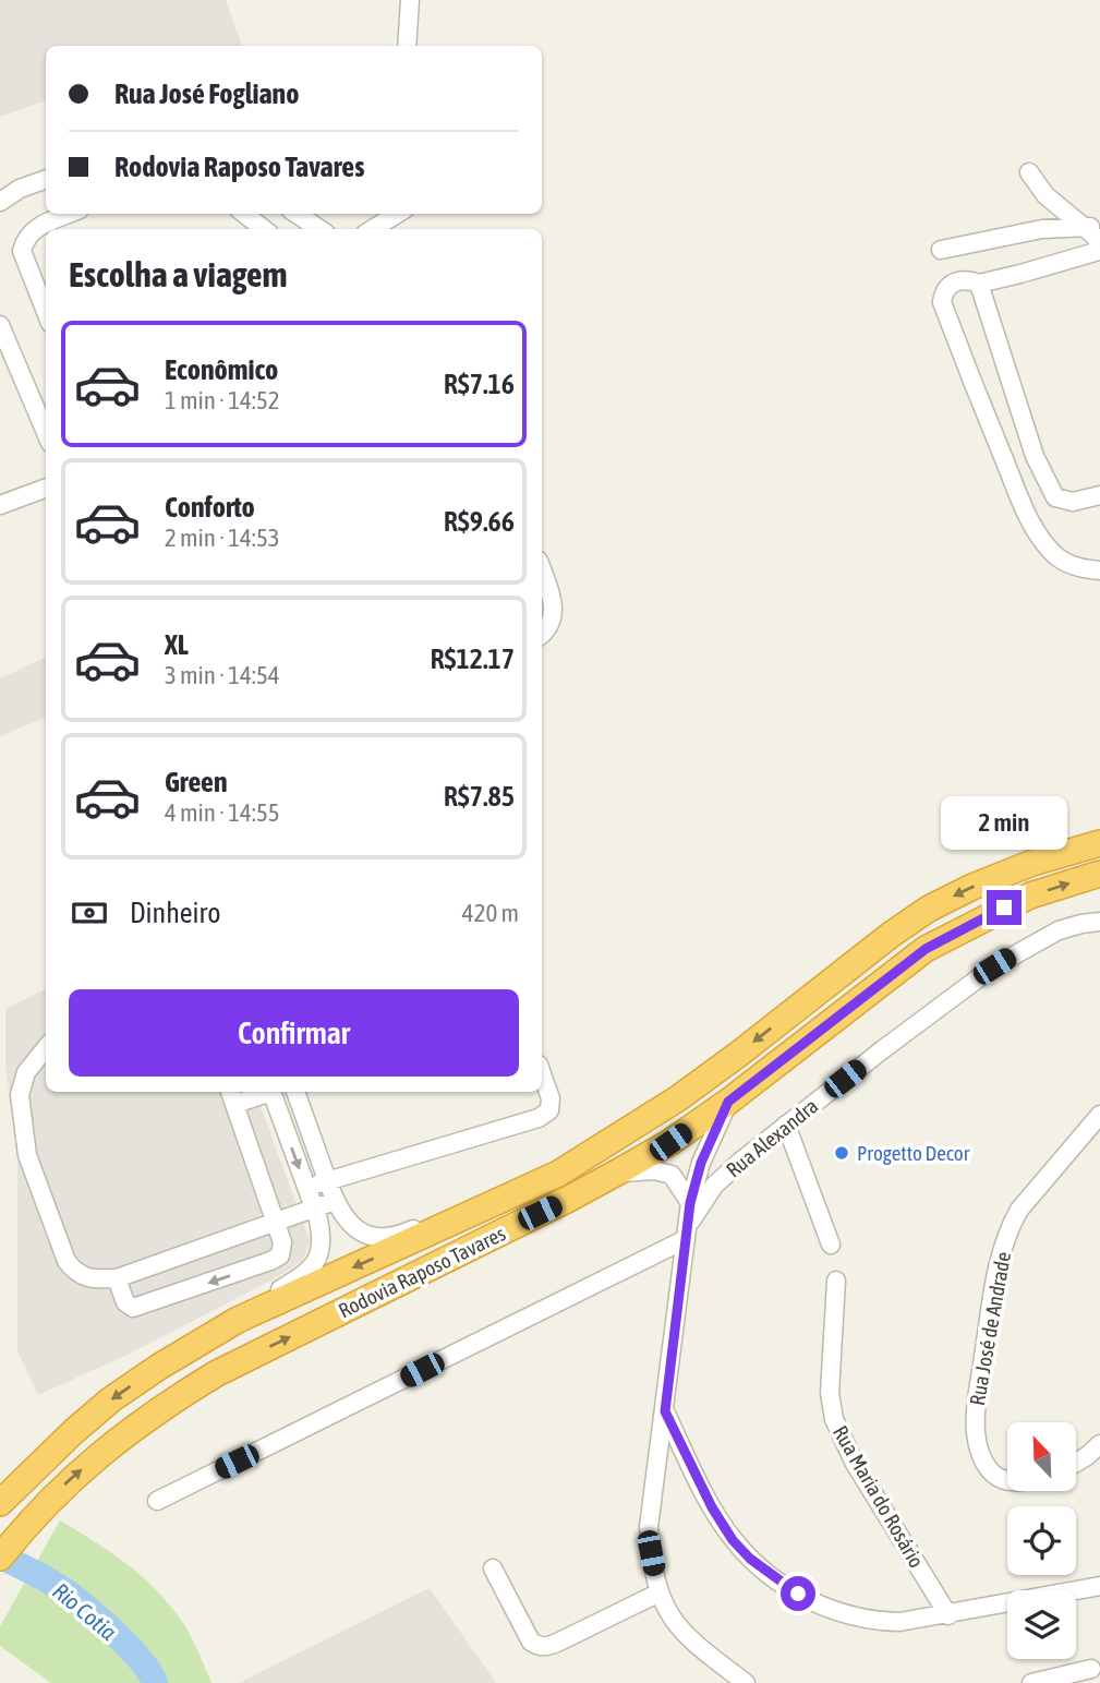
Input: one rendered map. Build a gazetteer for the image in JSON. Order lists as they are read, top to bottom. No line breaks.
{"streets":{"highway":["Rodovia Raposo Tavares"],"street":["Rua Alexandra","Rua José de Andrade","Rua Maria do Rosário"]},"water":["Rio Cotia"],"places":["Progetto Decor"],"north":"top left","page":{"banner":["Rua José Fogliano","Rodovia Raposo Tavares"],"heading":"Escolha a viagem","list":[{"name":"Econômico","note":"1 min · 14:52","value":"R$7.16"},{"name":"Conforto","note":"2 min · 14:53","value":"R$9.66"},{"name":"XL","note":"3 min · 14:54","value":"R$12.17"},{"name":"Green","note":"4 min · 14:55","value":"R$7.85"}],"bubble":"2 min","pay":["Dinheiro","420 m"],"buttons":"Confirmar"}}
